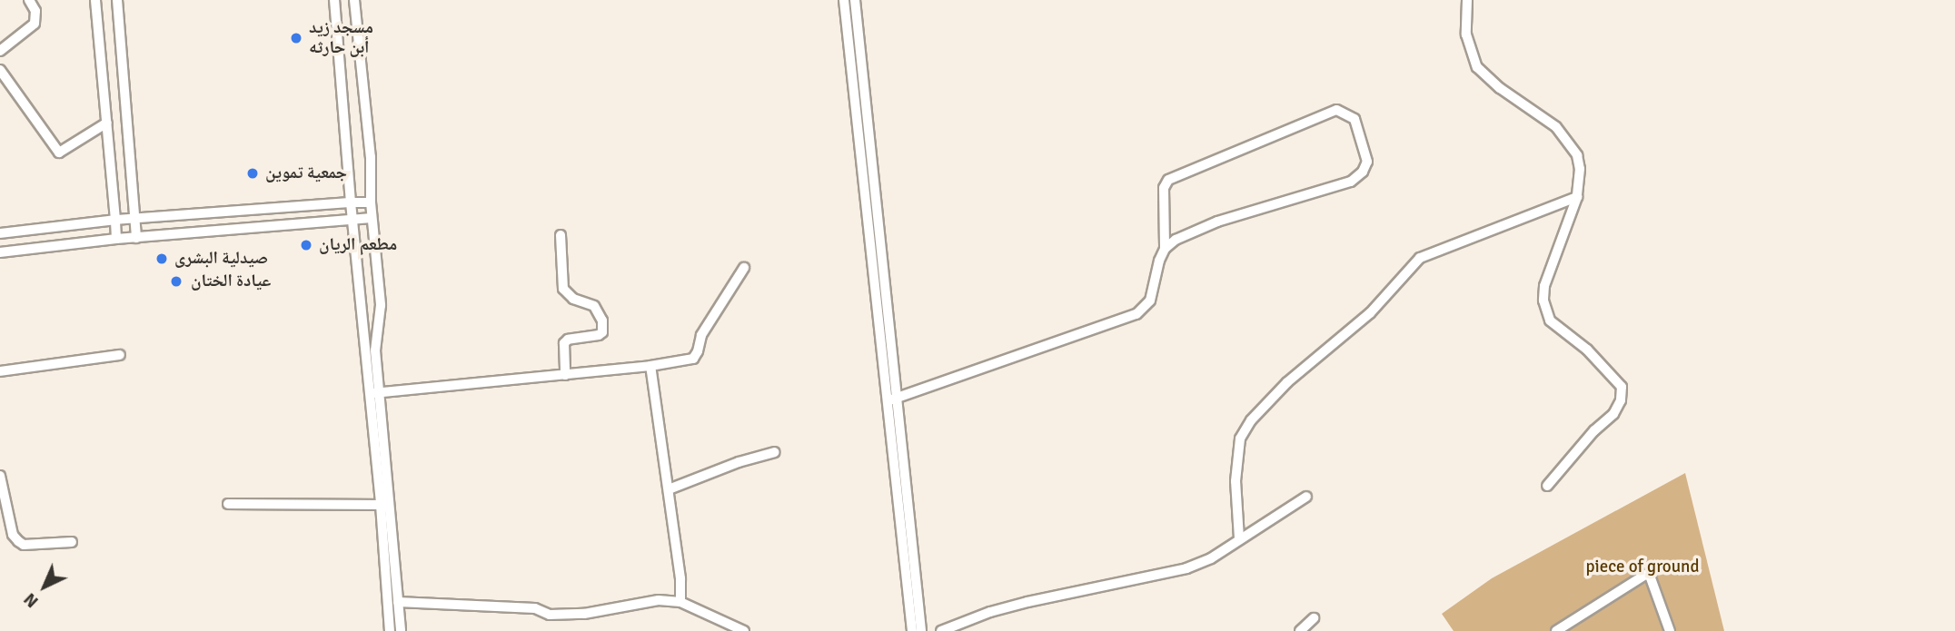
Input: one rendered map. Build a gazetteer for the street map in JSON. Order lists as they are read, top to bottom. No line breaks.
{"parks":["piece of ground"],"places":["مسجد زيد أبن حارثه","جمعية تموين","مطعم الريان","صيدلية البشرى","عيادة الختان"],"north":"bottom left"}
